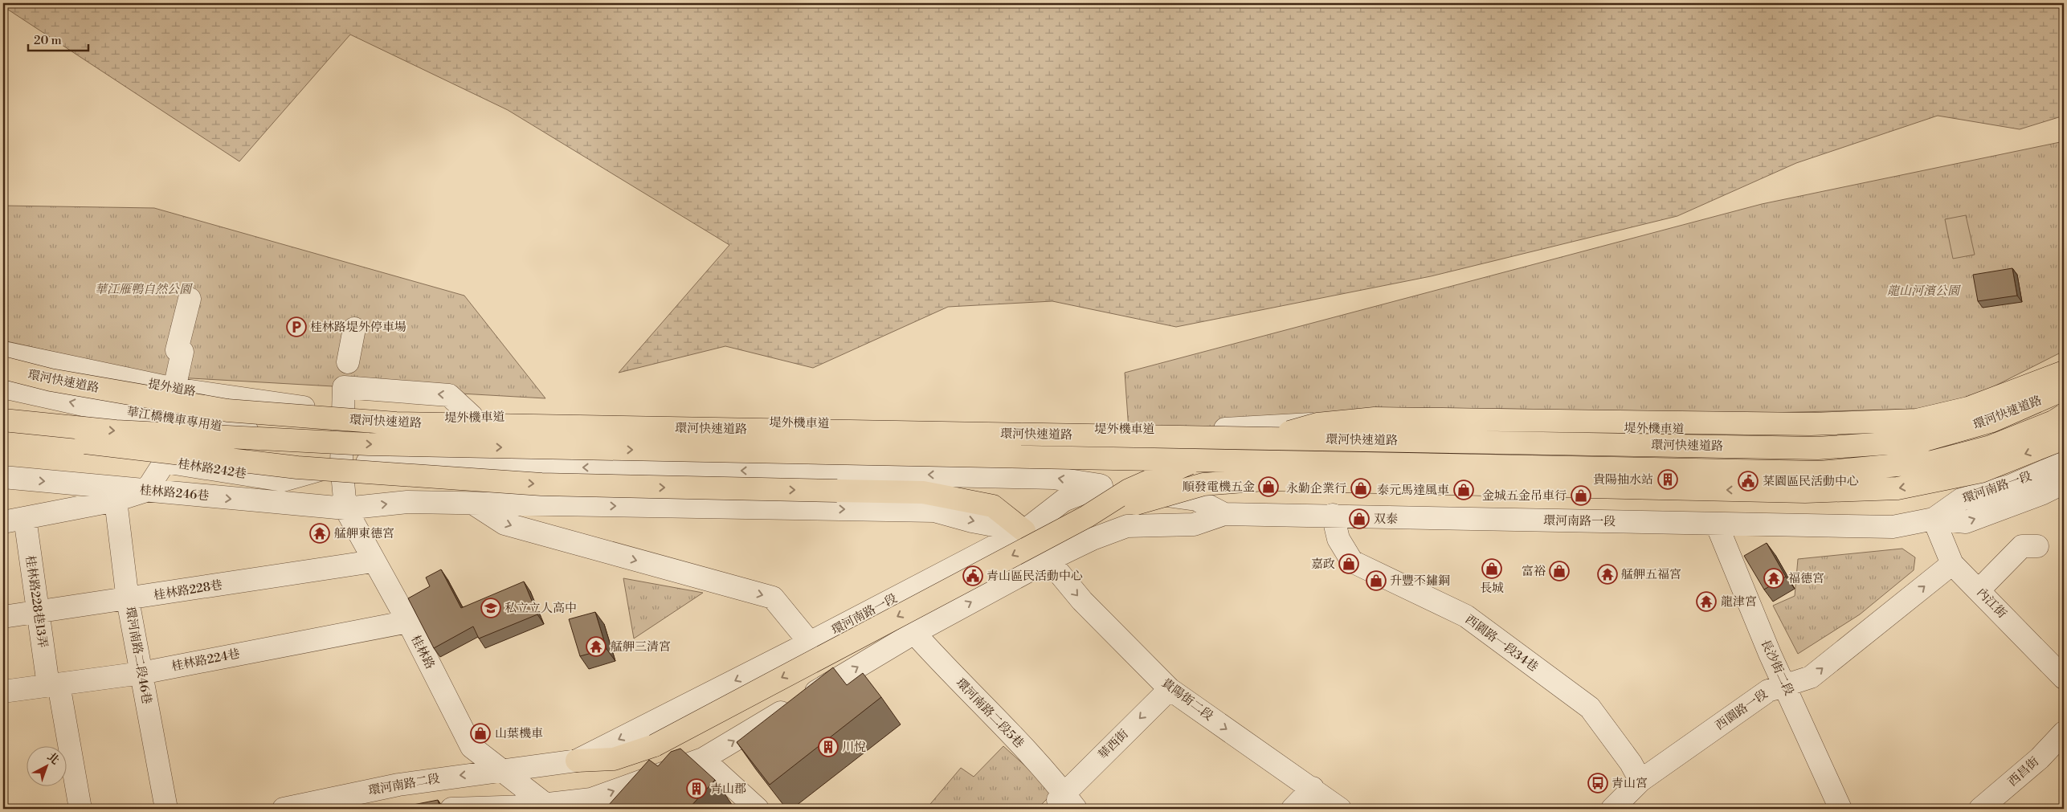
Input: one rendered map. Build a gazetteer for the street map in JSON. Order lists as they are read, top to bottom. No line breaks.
{"streets":{"highway":["環河快速道路"],"street":["提外道路","堤外機車道","華江橋機車專用道","桂林路242巷","環河南路一段","桂林路246巷","桂林路228巷","桂林路228巷13弄","內江街","西園路一段34巷","桂林路","環河南路二段46巷","桂林路224巷","長沙街二段","貴陽街二段","西園路一段","環河南路二段5巷","華西街","西昌街","環河南路二段"]},"crossings":[["提外道路","堤外機車道"],["提外道路","桂林路"],["堤外機車道","桂林路"],["華江橋機車專用道","桂林路242巷"],["華江橋機車專用道","桂林路"],["桂林路242巷","環河南路一段"],["桂林路242巷","桂林路246巷"],["桂林路242巷","桂林路"],["環河南路一段","桂林路246巷"],["環河南路一段","內江街"],["環河南路一段","西園路一段34巷"],["環河南路一段","桂林路"],["環河南路一段","長沙街二段"],["環河南路一段","貴陽街二段"],["環河南路一段","環河南路二段5巷"],["環河南路一段","環河南路二段"],["桂林路246巷","桂林路"],["桂林路246巷","貴陽街二段"],["桂林路228巷","桂林路228巷13弄"],["桂林路228巷","桂林路"],["桂林路228巷","環河南路二段46巷"],["桂林路228巷13弄","桂林路224巷"],["內江街","西園路一段"],["西園路一段34巷","西園路一段"],["桂林路","桂林路224巷"],["桂林路","環河南路二段"],["環河南路二段46巷","桂林路224巷"],["長沙街二段","西園路一段"],["貴陽街二段","華西街"],["環河南路二段5巷","華西街"]],"one_way":["貴陽街二段","西園路一段","華西街","環河南路二段"],"parks":["華江雁鴨自然公園","龍山河濱公園"],"places":{"parking":["桂林路堤外停車場"],"building":["貴陽抽水站","川悅","青山郡"],"public building":["菜園區民活動中心","青山區民活動中心"],"shop":["順發電機五金","永勤企業行","泰元馬達風車","金城五金吊車行","双泰","嘉政","長城","富裕","升豐不鏽鋼","山葉機車"],"temple":["艋舺東德宮","艋舺五福宮","福德宮","龍津宮","艋舺三清宮"],"school or university":["私立立人高中"],"bus stop":["青山宮"]},"scale_bar":"20 m","north":"top right"}
